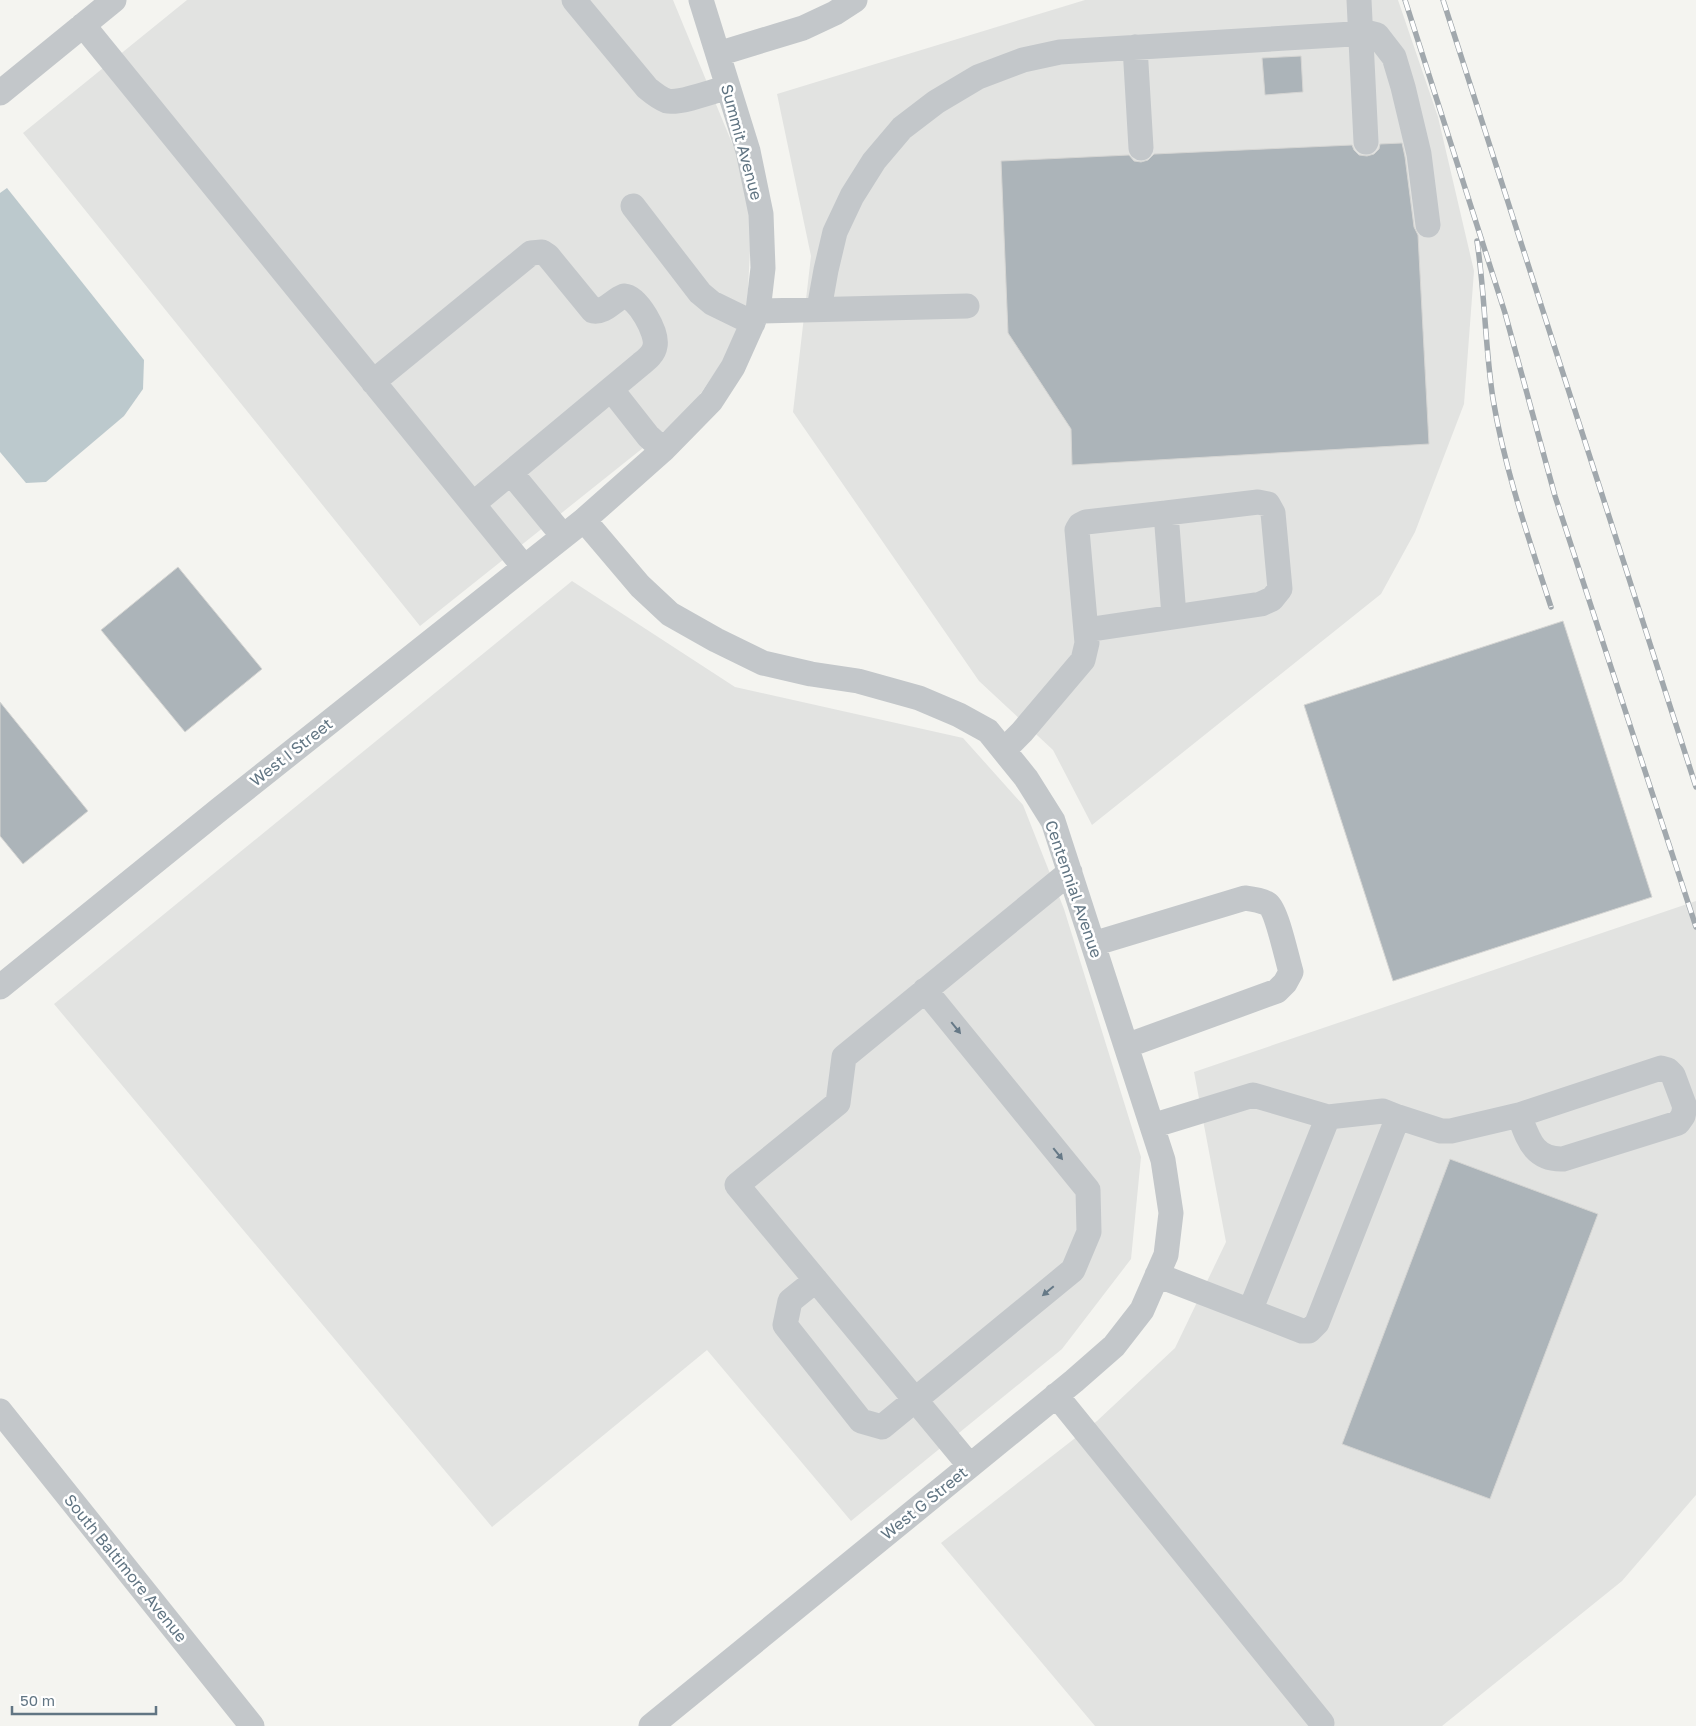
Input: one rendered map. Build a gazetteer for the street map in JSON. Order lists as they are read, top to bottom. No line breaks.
{"streets":{"street":["Summit Avenue","West I Street","Centennial Avenue","West G Street","South Baltimore Avenue"]},"crossings":[["Summit Avenue","West I Street"],["Summit Avenue","Centennial Avenue"],["West I Street","Centennial Avenue"],["Centennial Avenue","West G Street"]],"scale_bar":"50 m"}
